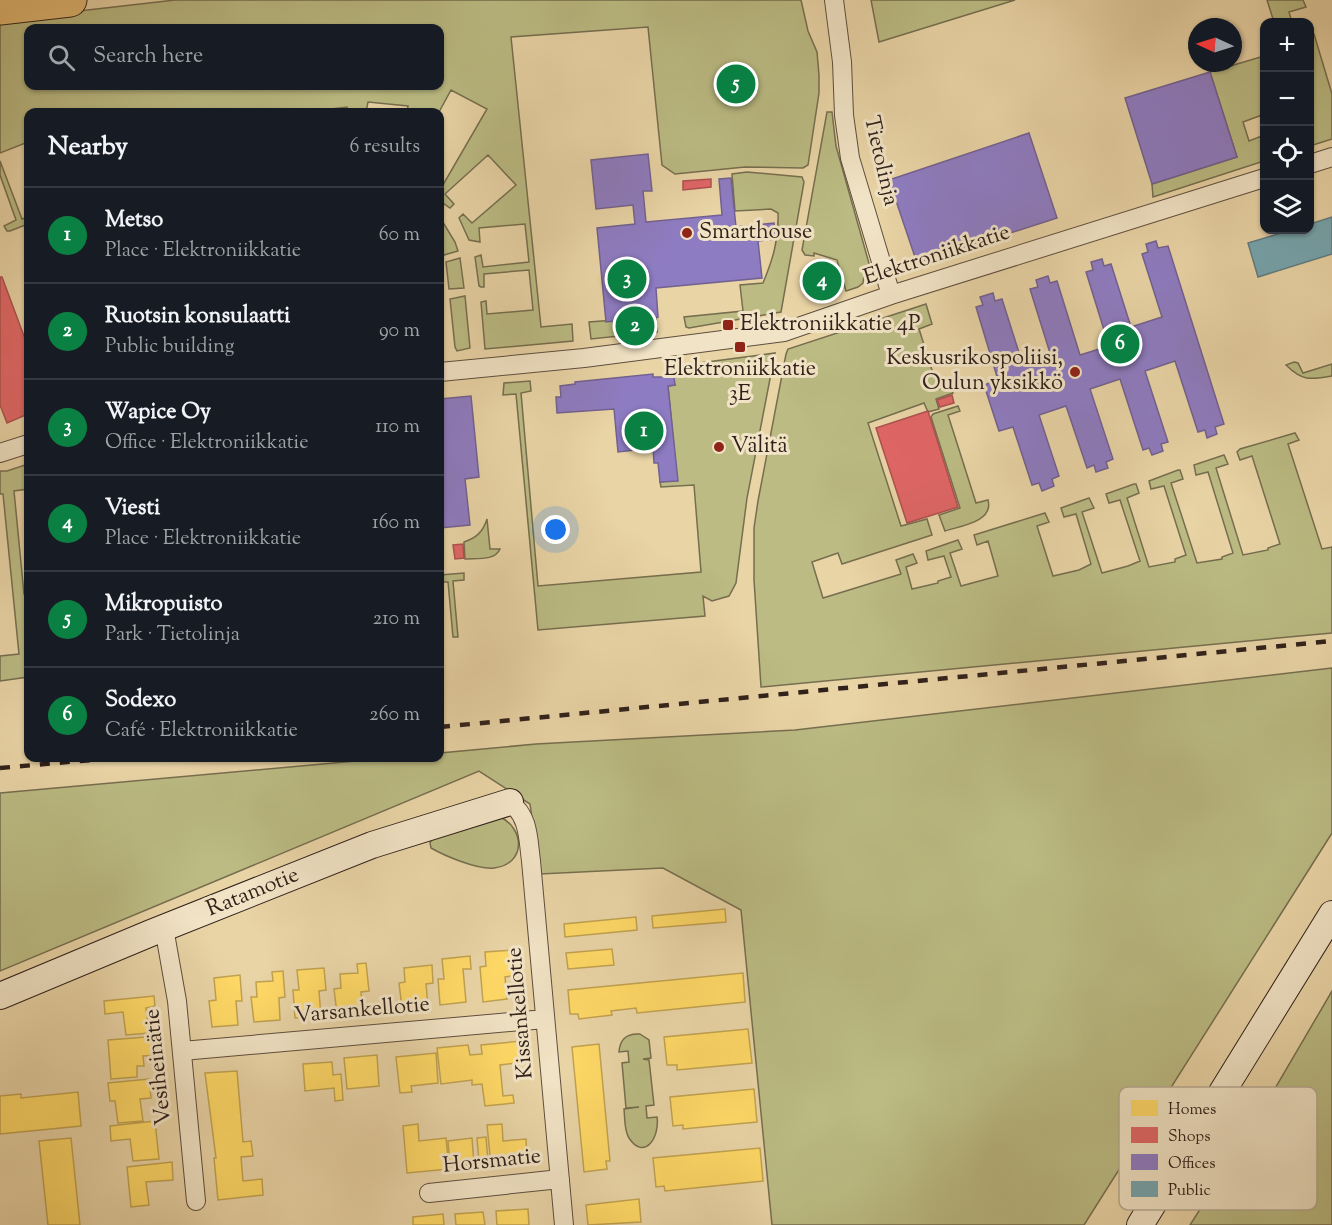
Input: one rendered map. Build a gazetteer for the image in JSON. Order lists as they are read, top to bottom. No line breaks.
{"streets":{"street":["Tietolinja","Elektroniikkatie","Ratamotie","Varsankellotie","Kissankellotie","Vesiheinätie","Horsmatie"]},"crossings":[["Tietolinja","Elektroniikkatie"],["Ratamotie","Kissankellotie"],["Ratamotie","Vesiheinätie"],["Varsankellotie","Kissankellotie"],["Varsankellotie","Vesiheinätie"],["Kissankellotie","Horsmatie"]],"places":{"other":["Smarthouse","Keskusrikospoliisi, Oulun yksikkö","Välitä"],"transit":["Elektroniikkatie 4P","Elektroniikkatie 3E"]},"legend":["Homes","Shops","Offices","Public"],"north":"left","page":{"map_buttons":["+","−"],"search":"Search here","pins":["5","3","4","2","6","1"],"heading":["Nearby","6 results"],"list":[{"mark":"1","name":"Metso","note":"Place · Elektroniikkatie","value":"60 m"},{"mark":"2","name":"Ruotsin konsulaatti","note":"Public building","value":"90 m"},{"mark":"3","name":"Wapice Oy","note":"Office · Elektroniikkatie","value":"110 m"},{"mark":"4","name":"Viesti","note":"Place · Elektroniikkatie","value":"160 m"},{"mark":"5","name":"Mikropuisto","note":"Park · Tietolinja","value":"210 m"},{"mark":"6","name":"Sodexo","note":"Café · Elektroniikkatie","value":"260 m"}]}}
